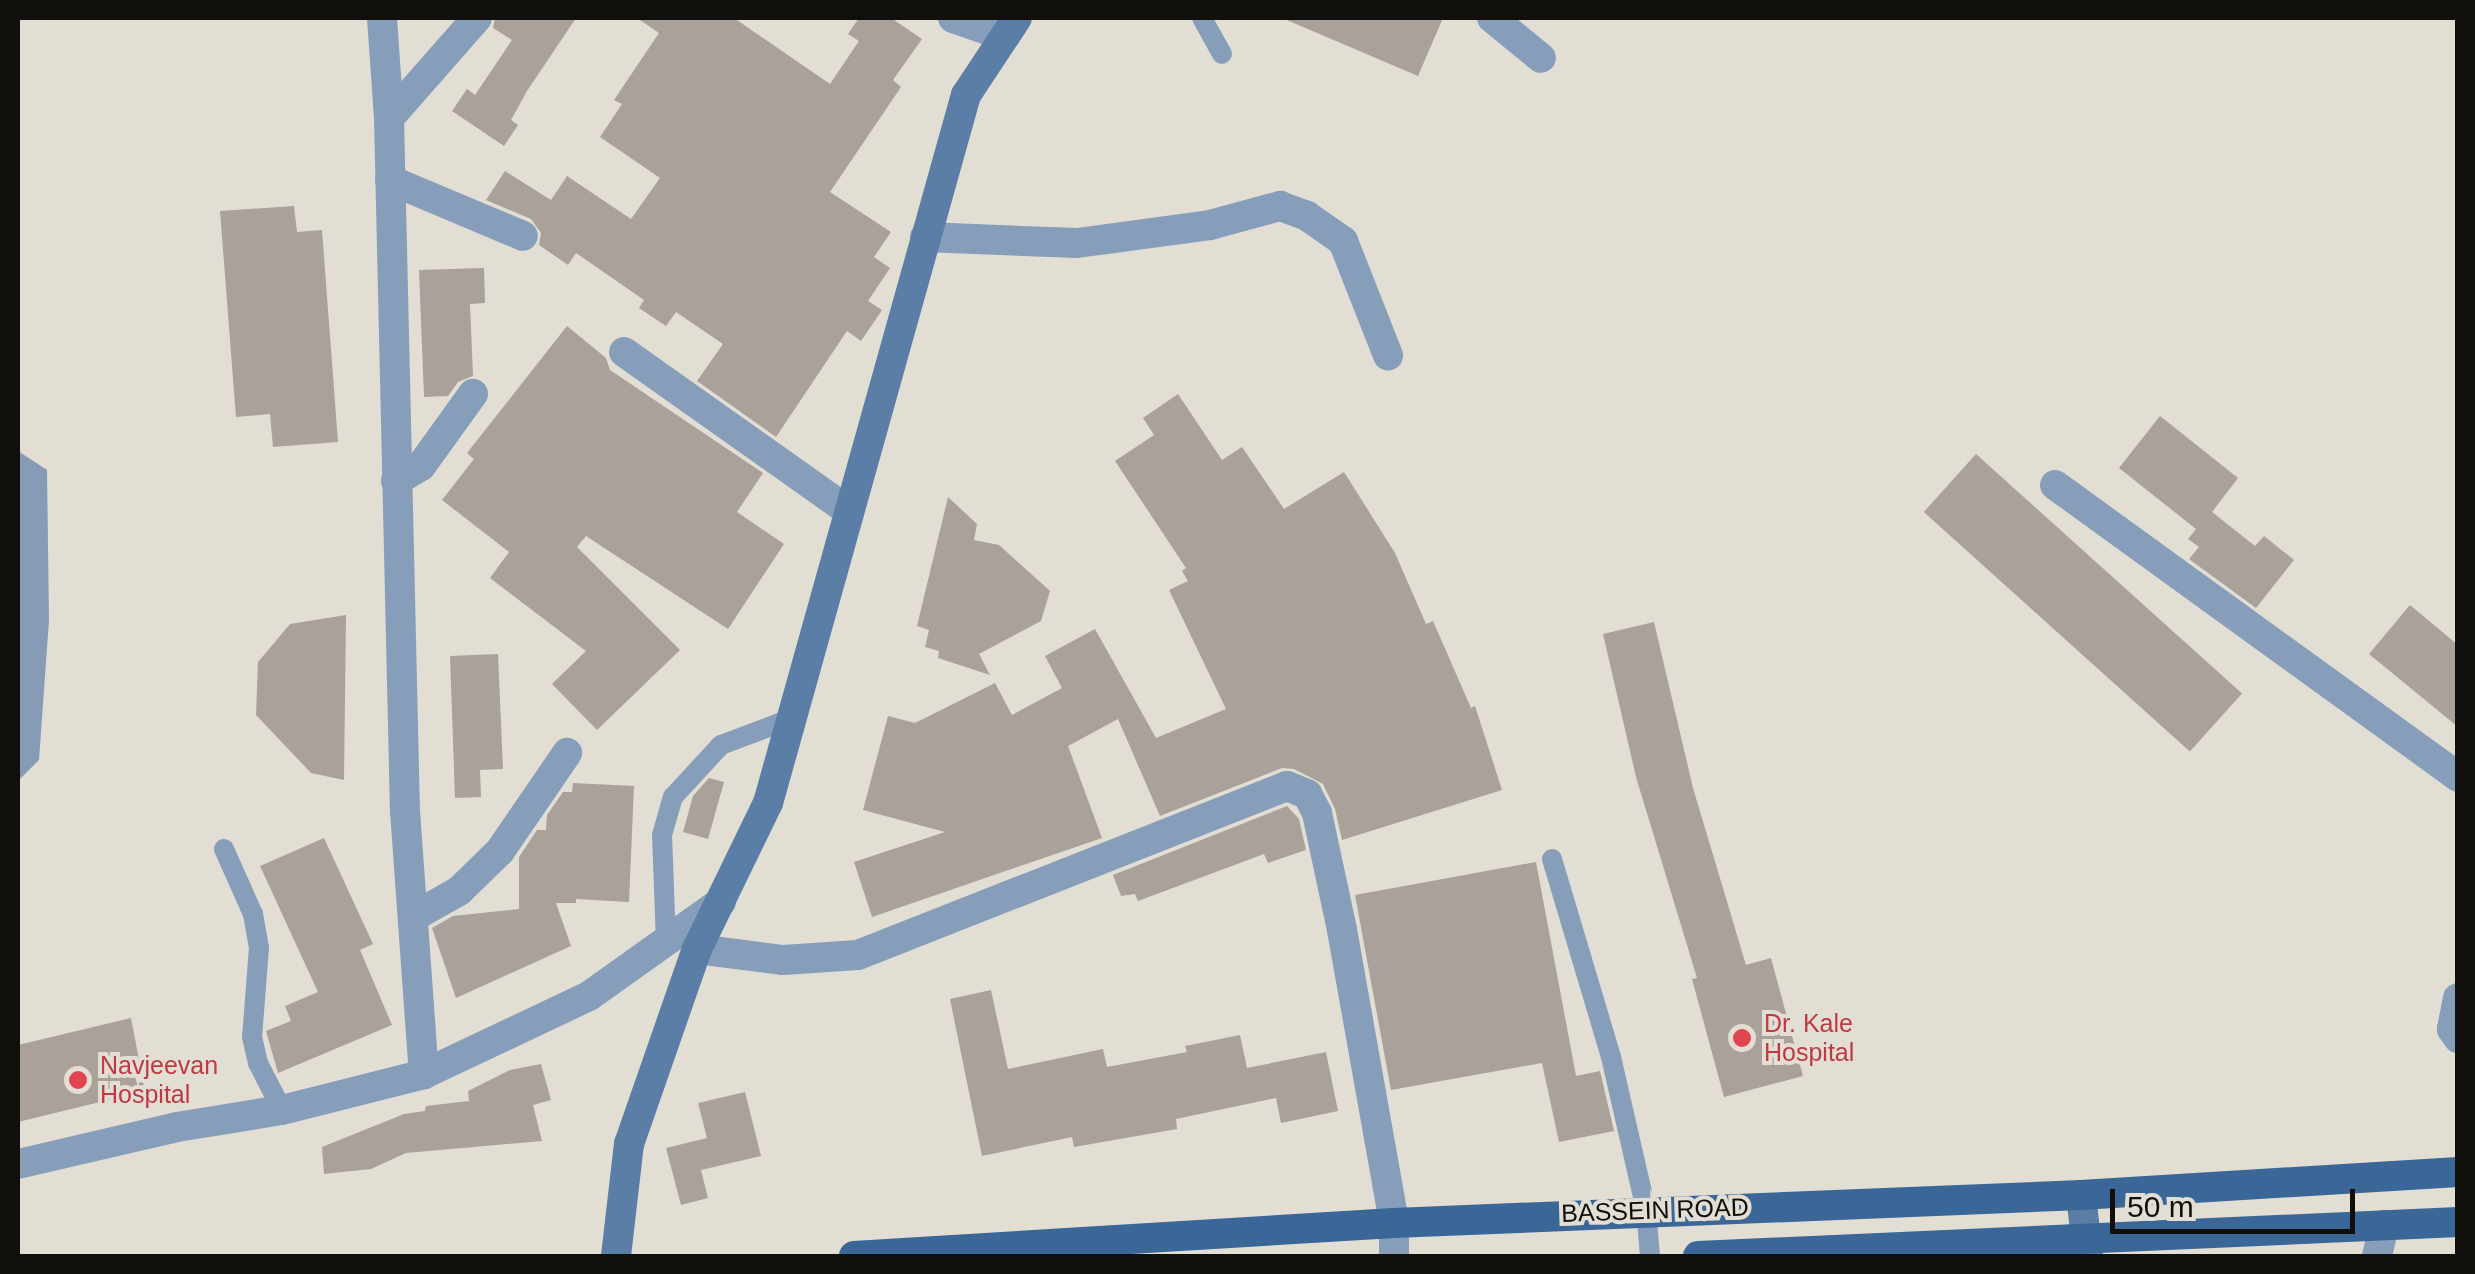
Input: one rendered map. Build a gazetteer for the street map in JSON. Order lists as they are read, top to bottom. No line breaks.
{"streets":{"main road":["BASSEIN ROAD"]},"places":["Dr. Kale Hospital","Navjeevan Hospital"],"scale_bar":"50 m"}
